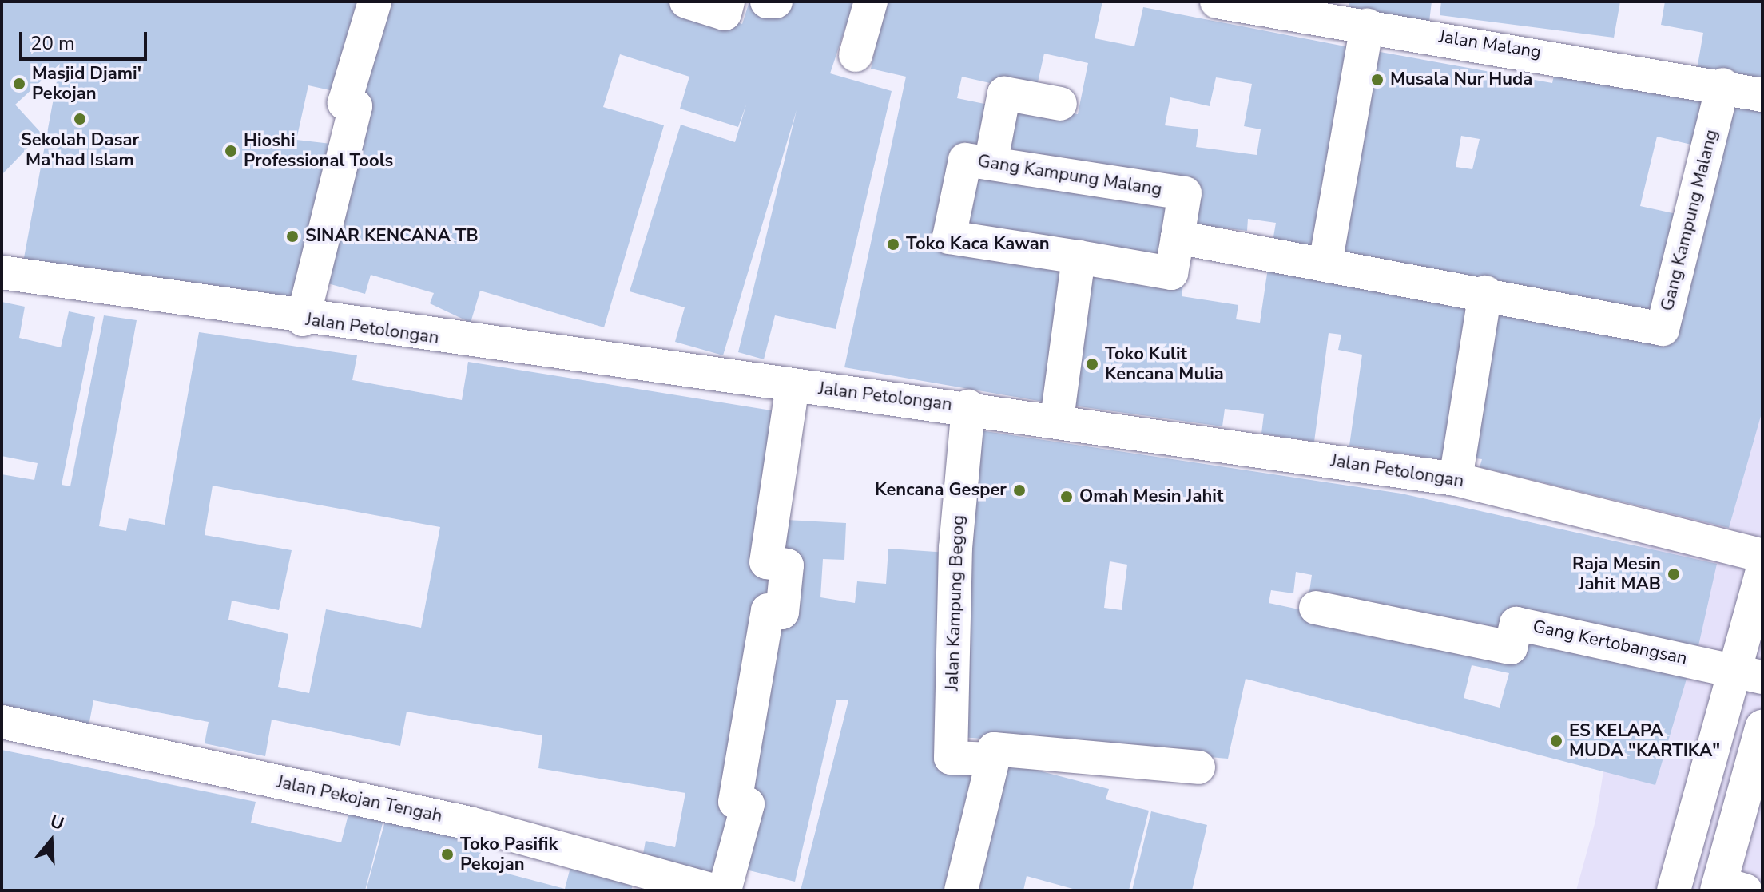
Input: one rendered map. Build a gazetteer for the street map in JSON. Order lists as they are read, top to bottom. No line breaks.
{"streets":{"street":["Jalan Malang","Gang Kampung Malang","Jalan Petolongan","Jalan Kampung Begog","Gang Kertobangsan","Jalan Pekojan Tengah"]},"crossings":[["Jalan Malang","Gang Kampung Malang"],["Jalan Petolongan","Jalan Kampung Begog"]],"places":["Musala Nur Huda","Masjid Djami' Pekojan","Sekolah Dasar Ma'had Islam","Hioshi Professional Tools","SINAR KENCANA TB","Toko Kaca Kawan","Toko Kulit Kencana Mulia","Kencana Gesper","Omah Mesin Jahit","Raja Mesin Jahit MAB","ES KELAPA MUDA \"KARTIKA\"","Toko Pasifik Pekojan"],"scale_bar":"20 m","north":"top"}
